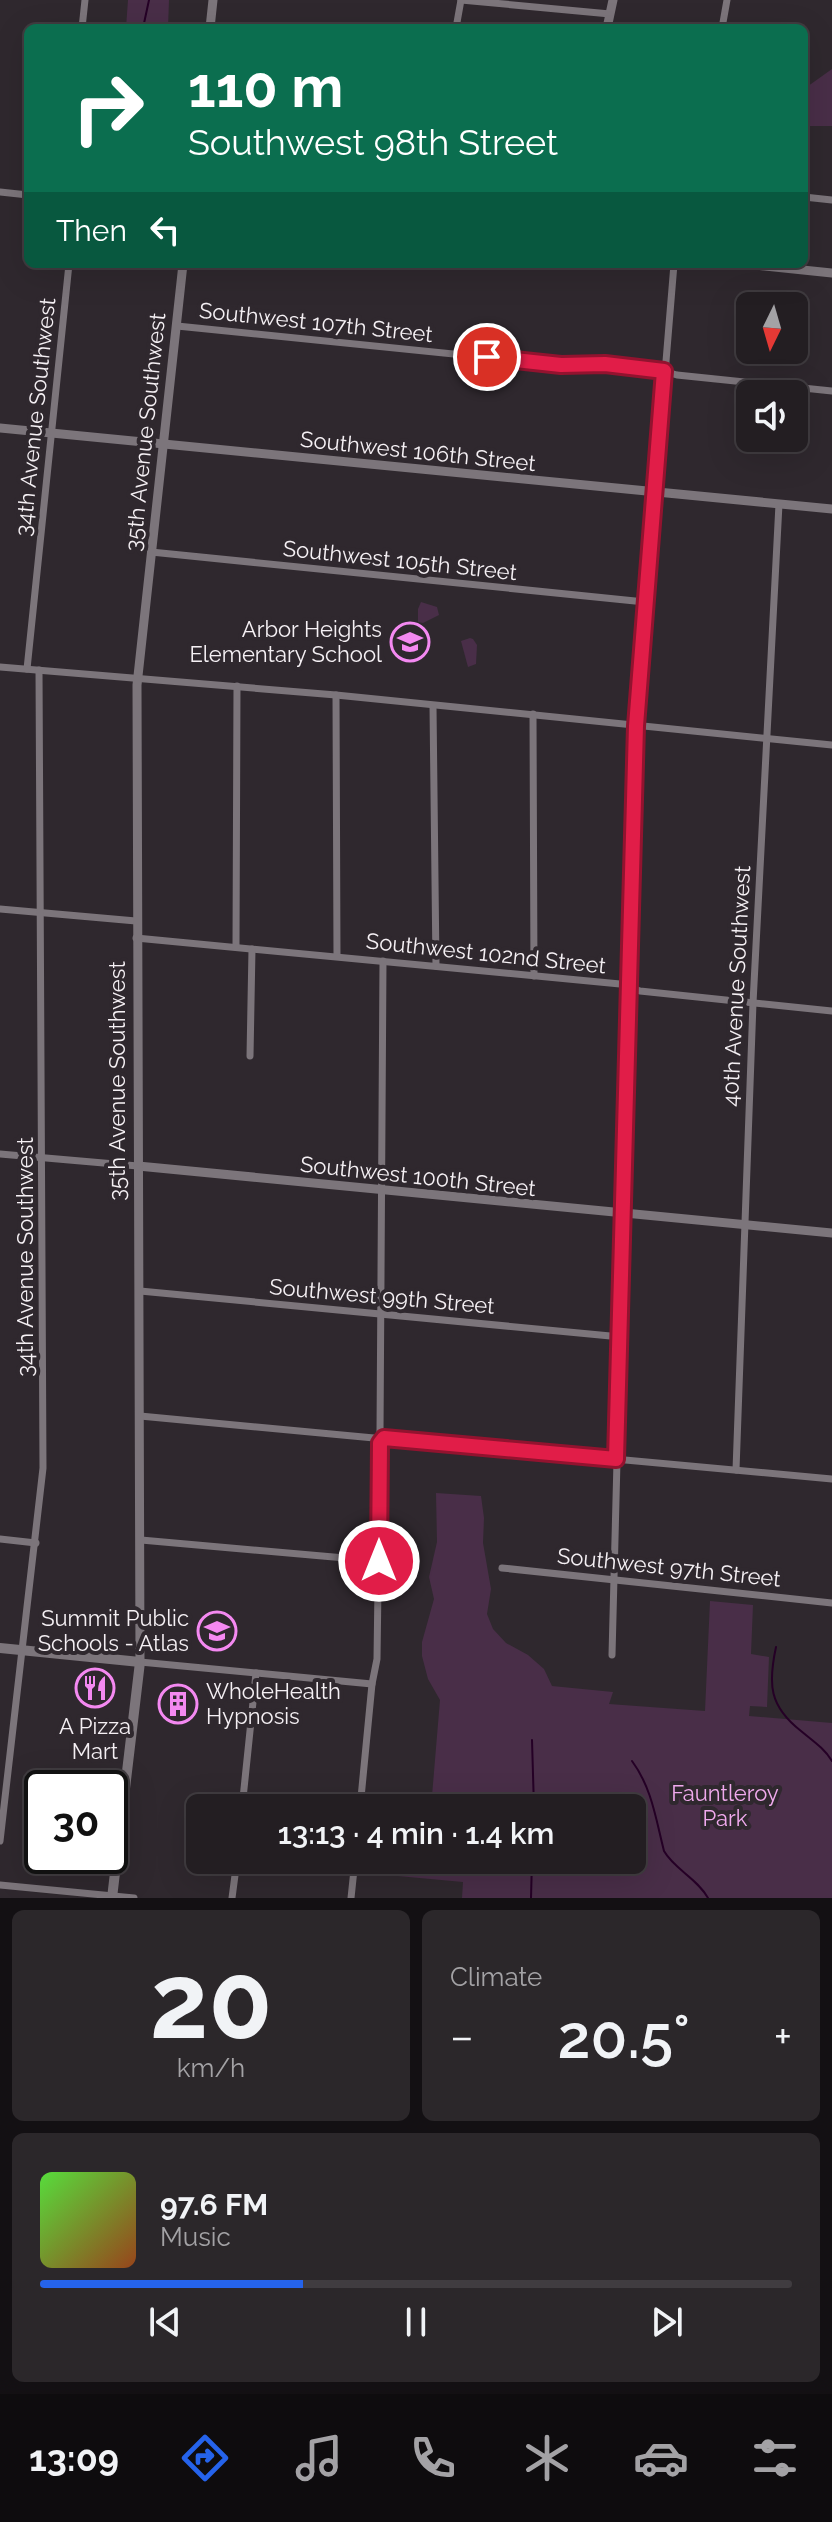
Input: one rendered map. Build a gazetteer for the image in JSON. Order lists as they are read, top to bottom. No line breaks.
{"streets":{"main road":["35th Avenue Southwest"],"street":["Southwest 107th Street","34th Avenue Southwest","Southwest 106th Street","Southwest 105th Street","Southwest 102nd Street","40th Avenue Southwest","Southwest 100th Street","Southwest 99th Street","Southwest 97th Street"]},"crossings":[["Southwest 107th Street","35th Avenue Southwest"],["34th Avenue Southwest","Southwest 106th Street"],["34th Avenue Southwest","Southwest 100th Street"],["35th Avenue Southwest","Southwest 106th Street"],["35th Avenue Southwest","Southwest 105th Street"],["35th Avenue Southwest","Southwest 102nd Street"],["35th Avenue Southwest","Southwest 100th Street"],["35th Avenue Southwest","Southwest 99th Street"],["Southwest 106th Street","40th Avenue Southwest"],["Southwest 102nd Street","40th Avenue Southwest"],["40th Avenue Southwest","Southwest 100th Street"]],"parks":["Fauntleroy Park"],"places":{"school or university":["Arbor Heights Elementary School","Summit Public Schools - Atlas"],"restaurant":["A Pizza Mart"],"building":["WholeHealth Hypnosis"]},"north":"bottom","page":{"turn":["110 m","Southwest 98th Street"],"then":"Then","limit":"30","trip":"13:13 · 4 min · 1.4 km","tile":[["20","km/h"],"Climate"],"heat":["−","20.5°","+"],"song":["97.6 FM","Music"],"tabs":"13:09"}}
